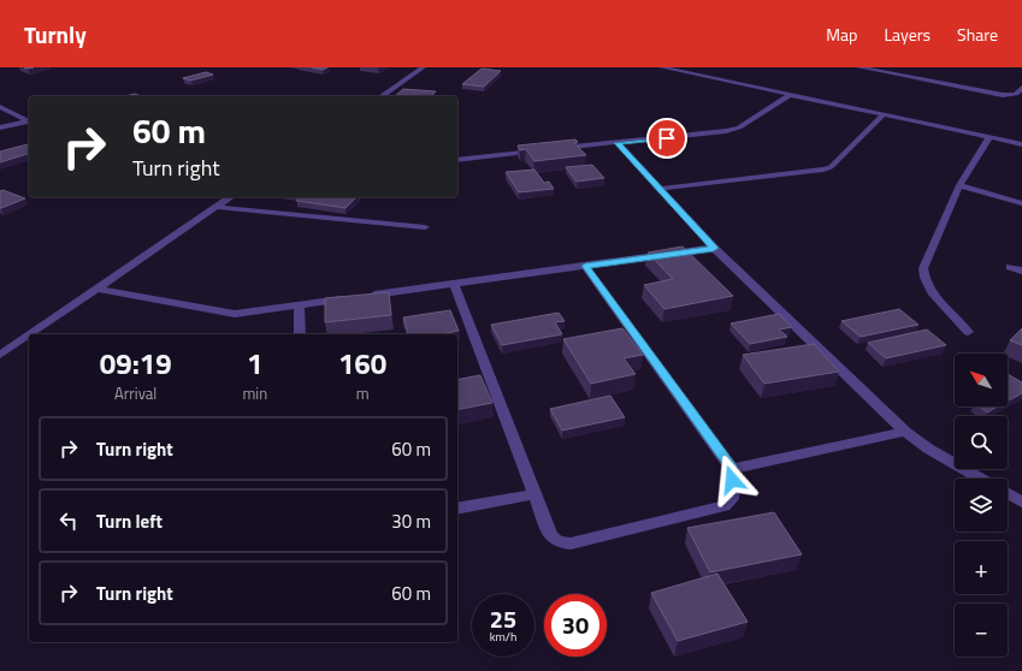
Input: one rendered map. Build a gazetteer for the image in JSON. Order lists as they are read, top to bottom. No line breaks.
{"north":"top left","page":{"header":"Turnly","nav":["Map","Layers","Share"],"turn":["60 m","Turn right"],"eta":["09:19","Arrival","1","min","160","m"],"map_buttons":["+","−"],"list":[{"name":"Turn right","value":"60 m"},{"name":"Turn left","value":"30 m"},{"name":"Turn right","value":"60 m"}],"speed":"25 km/h","limit":"30"}}
